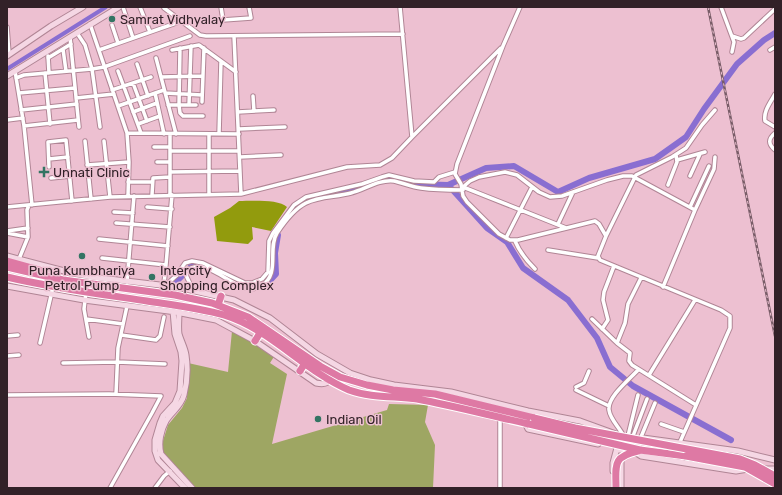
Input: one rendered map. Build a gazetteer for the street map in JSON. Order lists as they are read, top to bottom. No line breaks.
{"places":{"other":["Samrat Vidhyalay","Puna Kumbhariya Petrol Pump","Intercity Shopping Complex","Indian Oil"],"health":["Unnati Clinic"]}}
